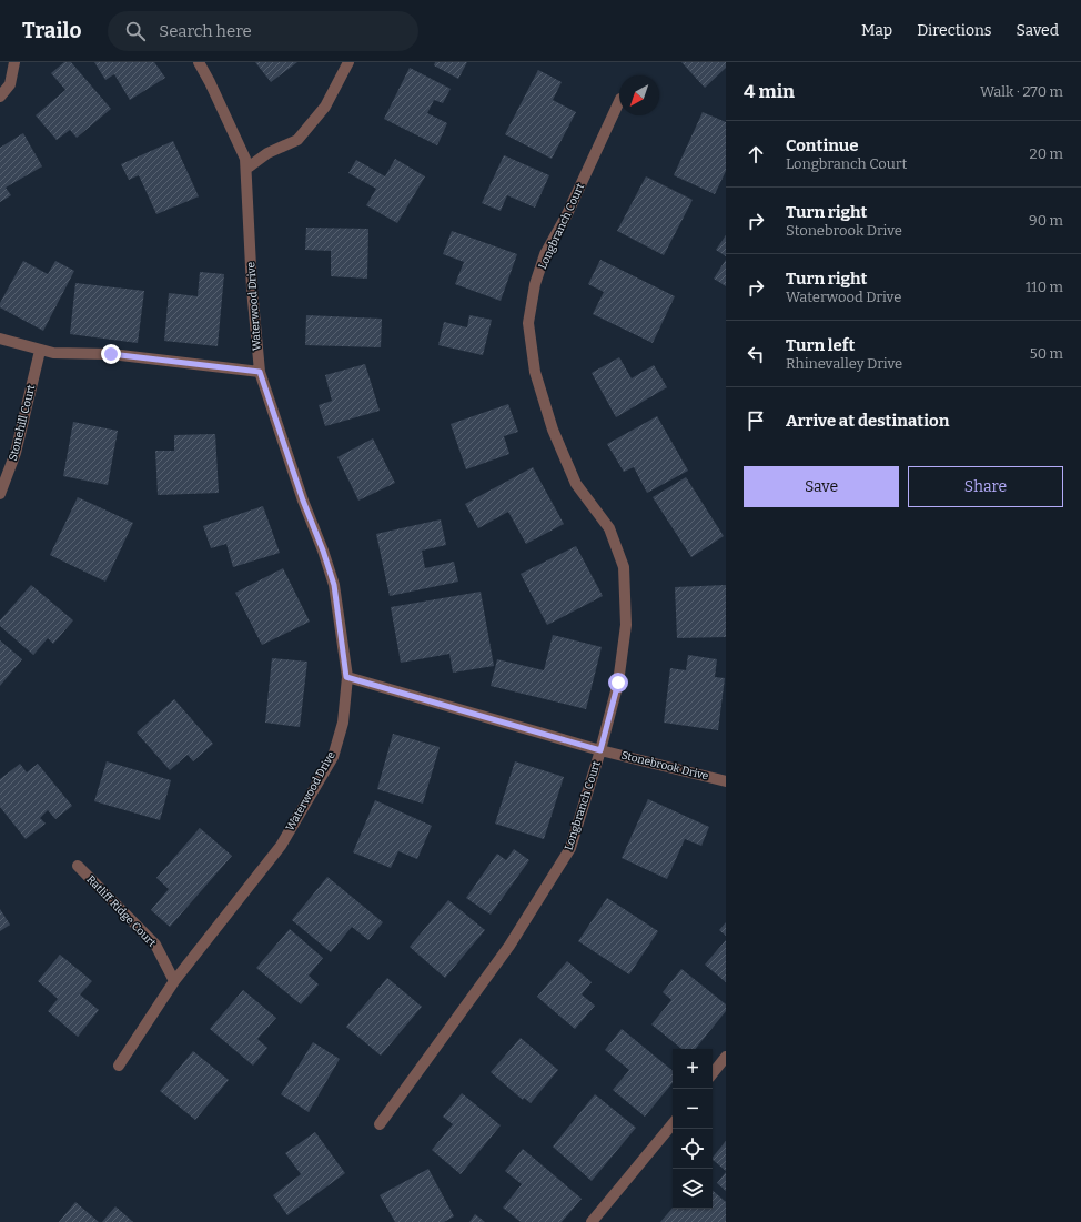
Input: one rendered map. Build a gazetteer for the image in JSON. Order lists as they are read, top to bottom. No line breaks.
{"streets":{"street":["Longbranch Court","Waterwood Drive","Stonehill Court","Stonebrook Drive","Ratliff Ridge Court"]},"crossings":[["Longbranch Court","Stonebrook Drive"],["Waterwood Drive","Stonebrook Drive"],["Waterwood Drive","Ratliff Ridge Court"]],"north":"bottom left","page":{"header":"Trailo","search":"Search here","nav":["Map","Directions","Saved"],"heading":["4 min","Walk · 270 m"],"list":[["Continue","Longbranch Court","20 m"],["Turn right","Stonebrook Drive","90 m"],["Turn right","Waterwood Drive","110 m"],["Turn left","Rhinevalley Drive","50 m"],"Arrive at destination"],"buttons":["Save","Share"],"map_buttons":["+","−"]}}
